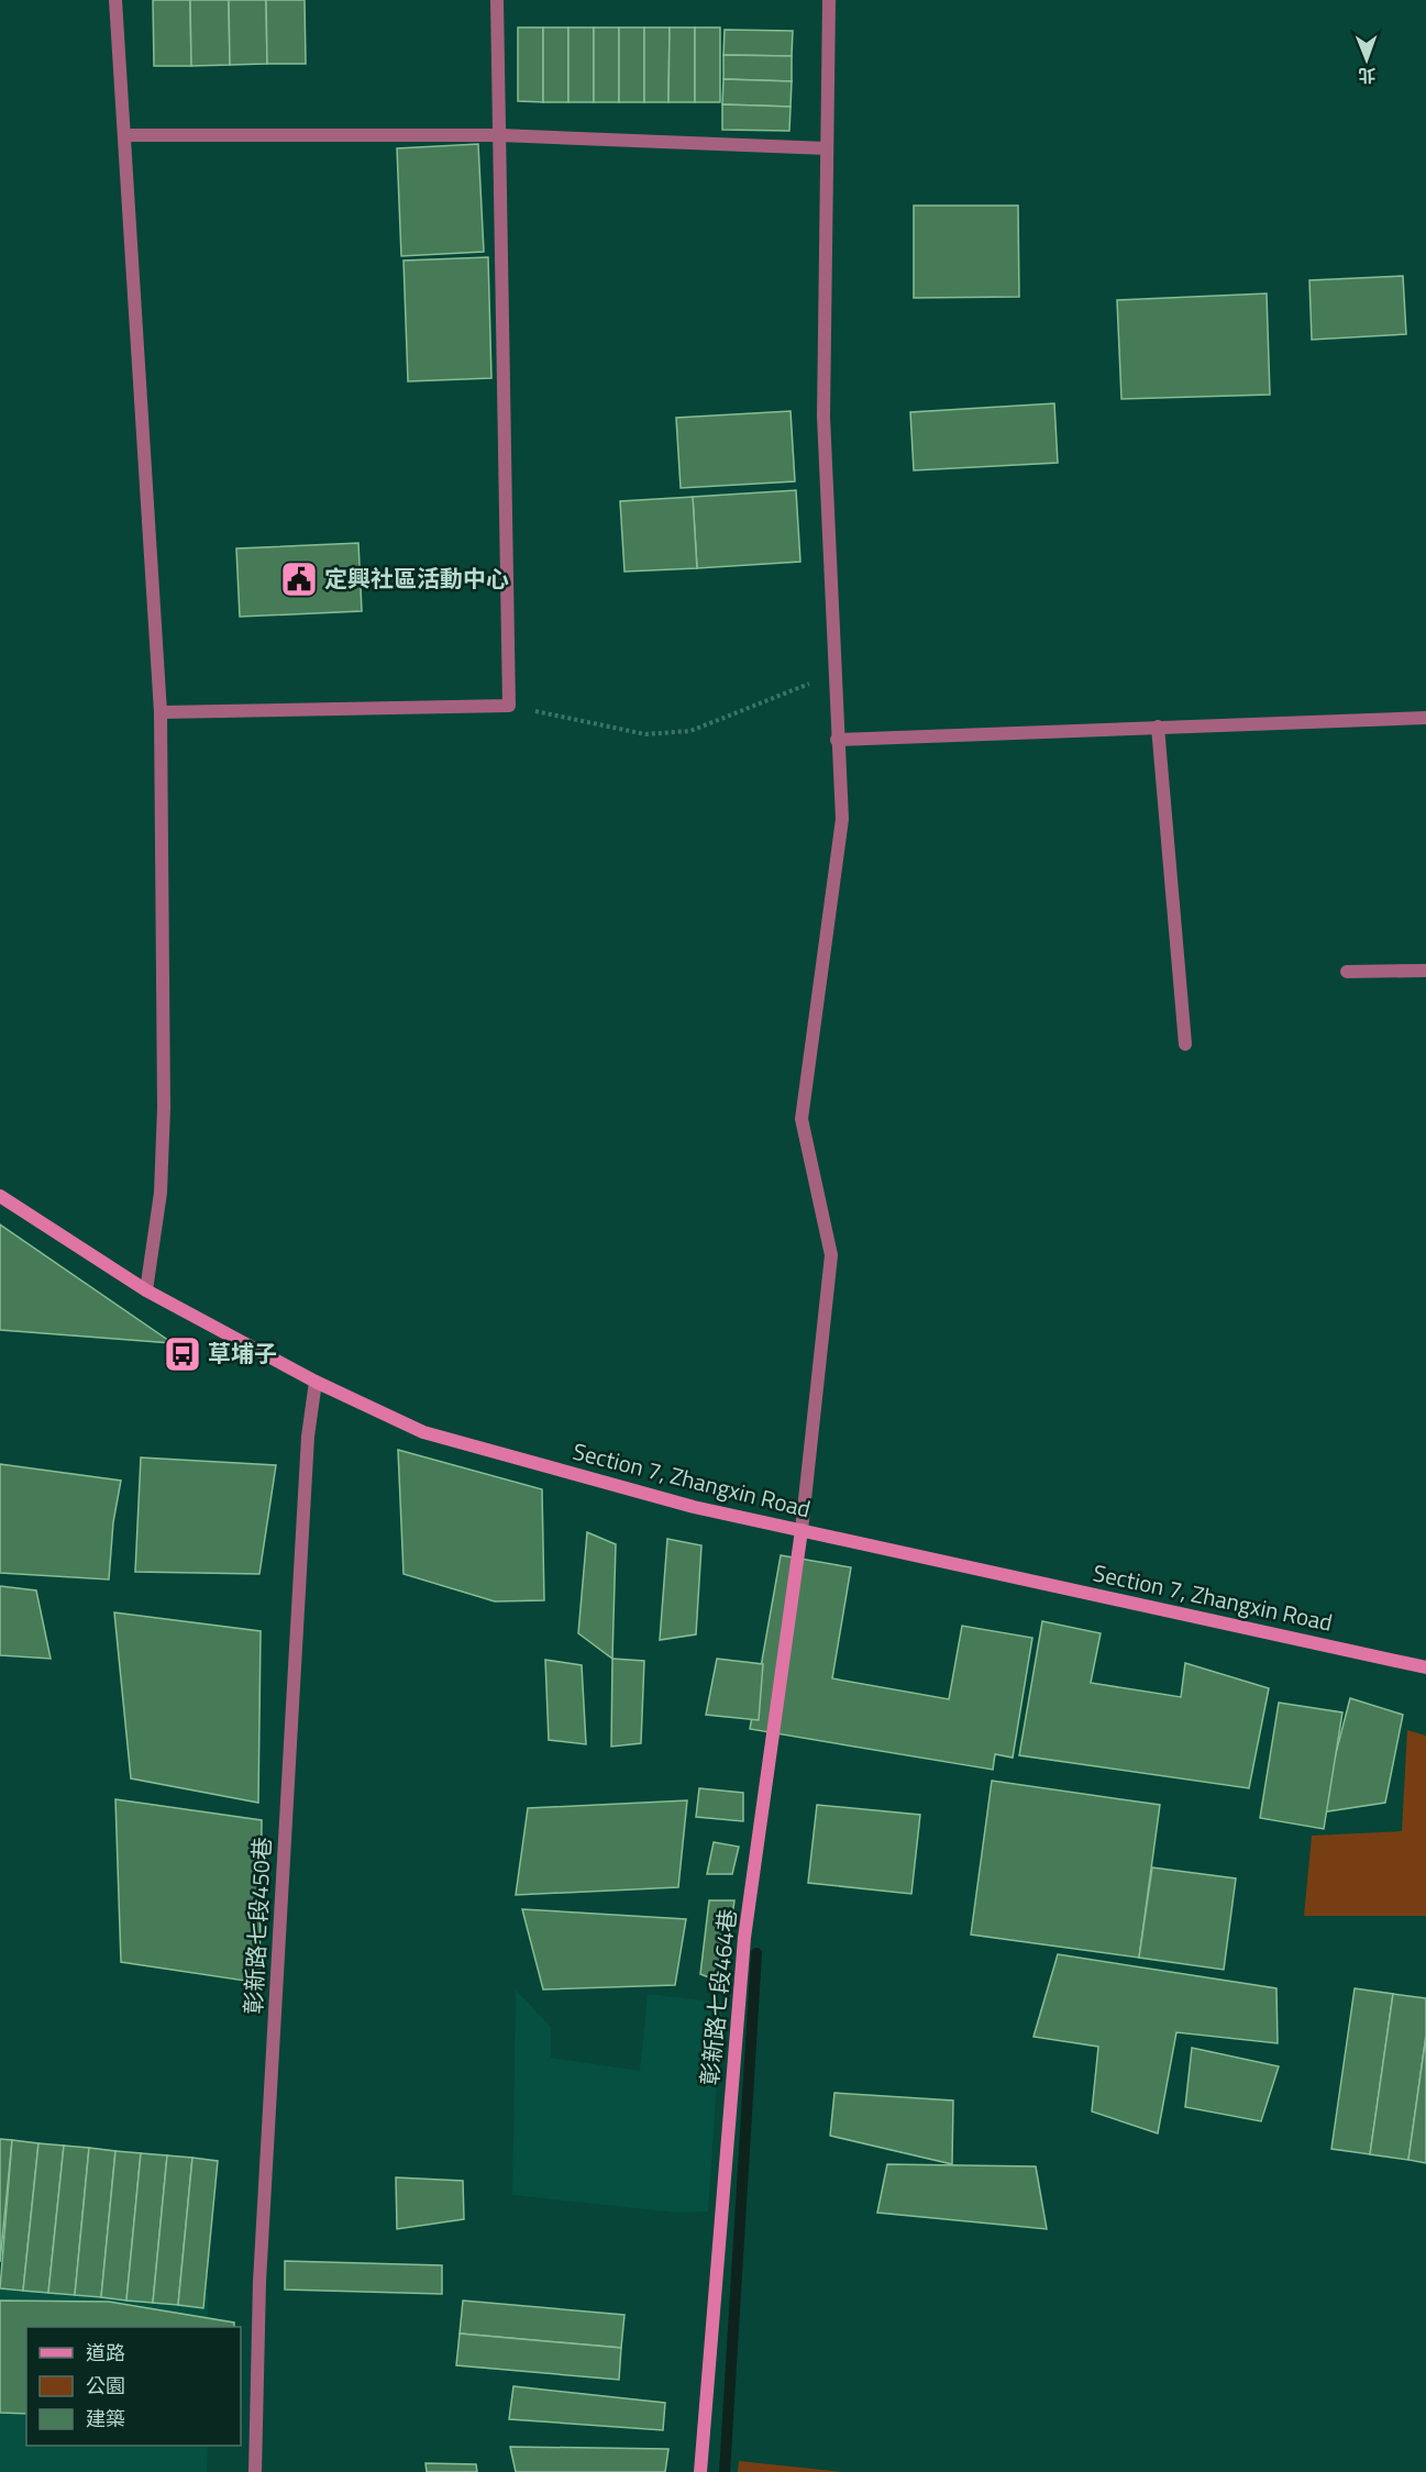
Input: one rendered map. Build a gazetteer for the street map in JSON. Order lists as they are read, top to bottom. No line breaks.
{"streets":{"street":["Section 7, Zhangxin Road","彰新路七段450巷","彰新路七段464巷"]},"crossings":[["Section 7, Zhangxin Road","彰新路七段450巷"],["Section 7, Zhangxin Road","彰新路七段464巷"]],"places":{"public building":["定興社區活動中心"],"bus stop":["草埔子"]},"legend":["道路","公園","建築"],"north":"bottom"}
